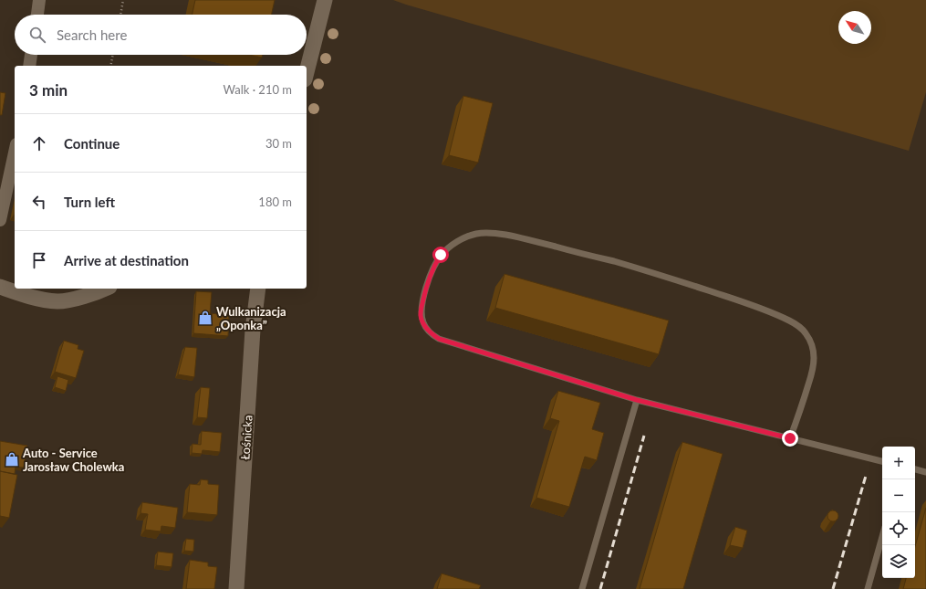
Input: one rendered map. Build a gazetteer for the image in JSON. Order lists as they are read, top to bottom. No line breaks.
{"streets":{"street":["Łośnicka"]},"places":{"shop":["Wulkanizacja „Oponka”","Auto - Service Jarosław Cholewka"]},"north":"top left","page":{"search":"Search here","heading":["3 min","Walk · 210 m"],"list":[["Continue","30 m"],["Turn left","180 m"],"Arrive at destination"],"map_buttons":["+","−"]}}
